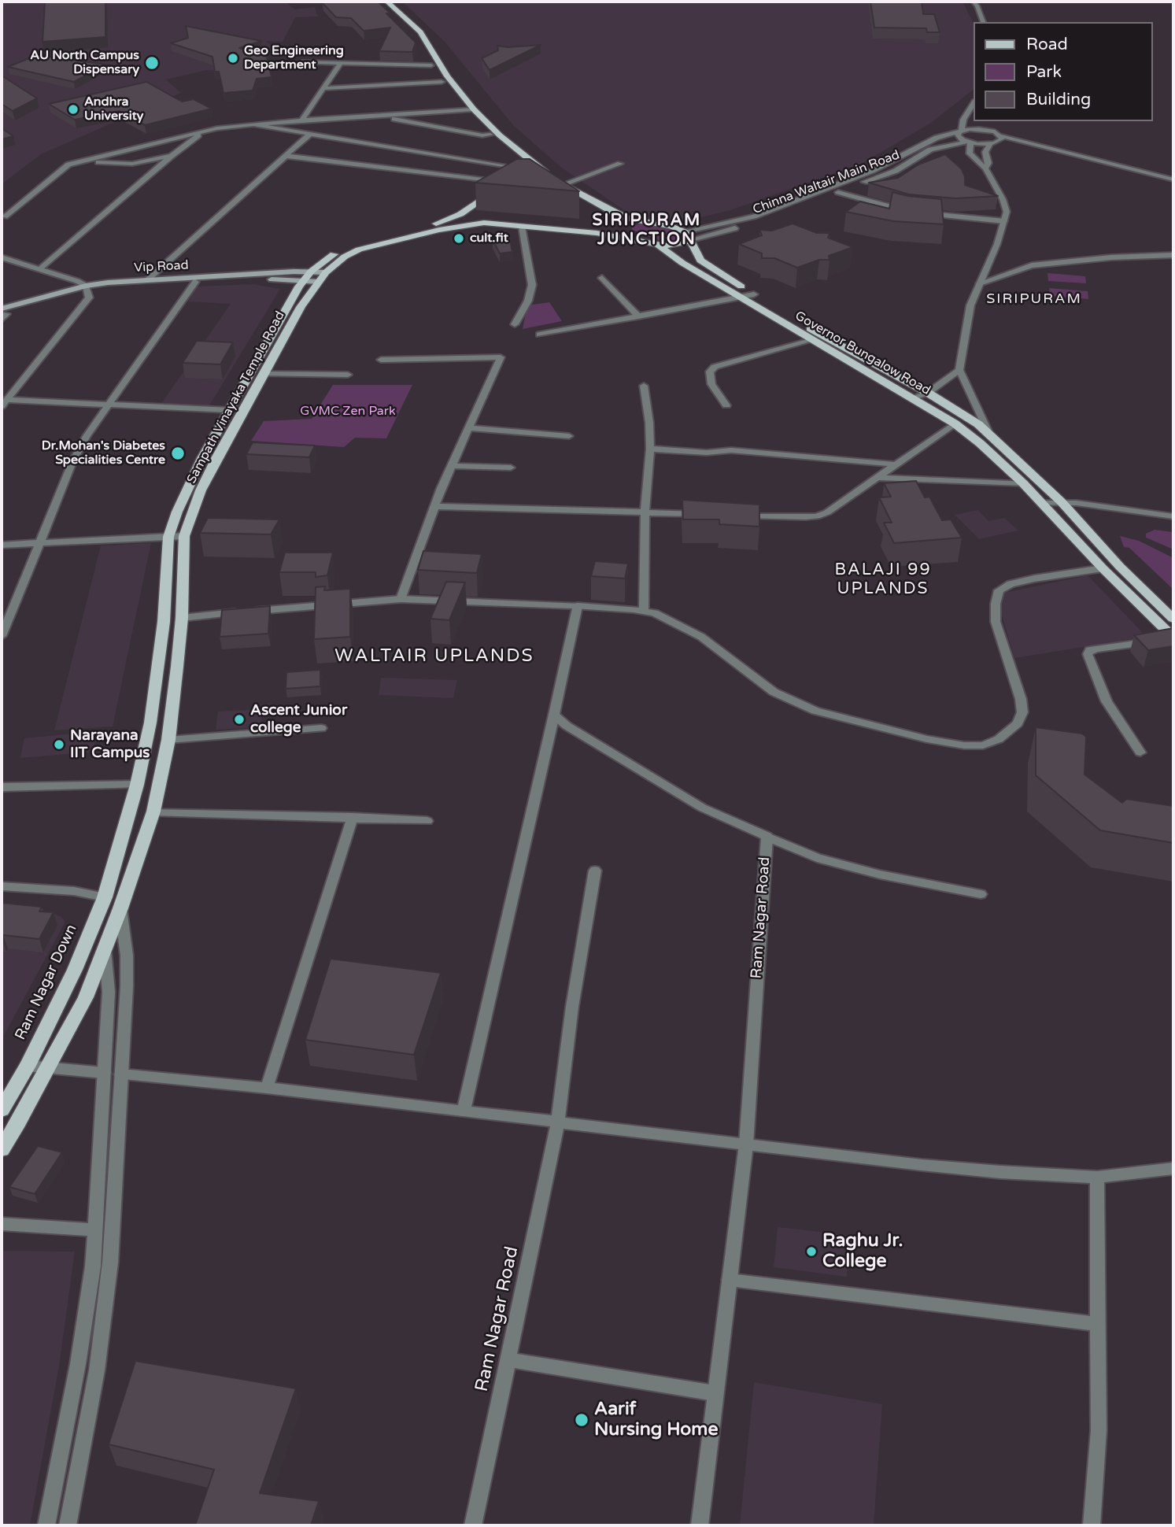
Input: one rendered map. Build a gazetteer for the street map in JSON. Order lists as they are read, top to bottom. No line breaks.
{"streets":{"main road":["Vip Road","Governor Bungalow Road","Sampath Vinayaka Temple Road","Ram Nagar Down"],"street":["Chinna Waltair Main Road","Ram Nagar Road"]},"crossings":[["Vip Road","Sampath Vinayaka Temple Road"],["Governor Bungalow Road","Sampath Vinayaka Temple Road"],["Sampath Vinayaka Temple Road","Ram Nagar Down"]],"districts":["SIRIPURAM JUNCTION","SIRIPURAM","BALAJI 99 UPLANDS","WALTAIR UPLANDS"],"parks":["GVMC Zen Park"],"places":["Geo Engineering Department","AU North Campus Dispensary","Andhra University","cult.fit","Dr.Mohan's Diabetes Specialities Centre","Ascent Junior college","Narayana IIT Campus","Raghu Jr. College","Aarif Nursing Home"],"legend":["Road","Park","Building"]}
